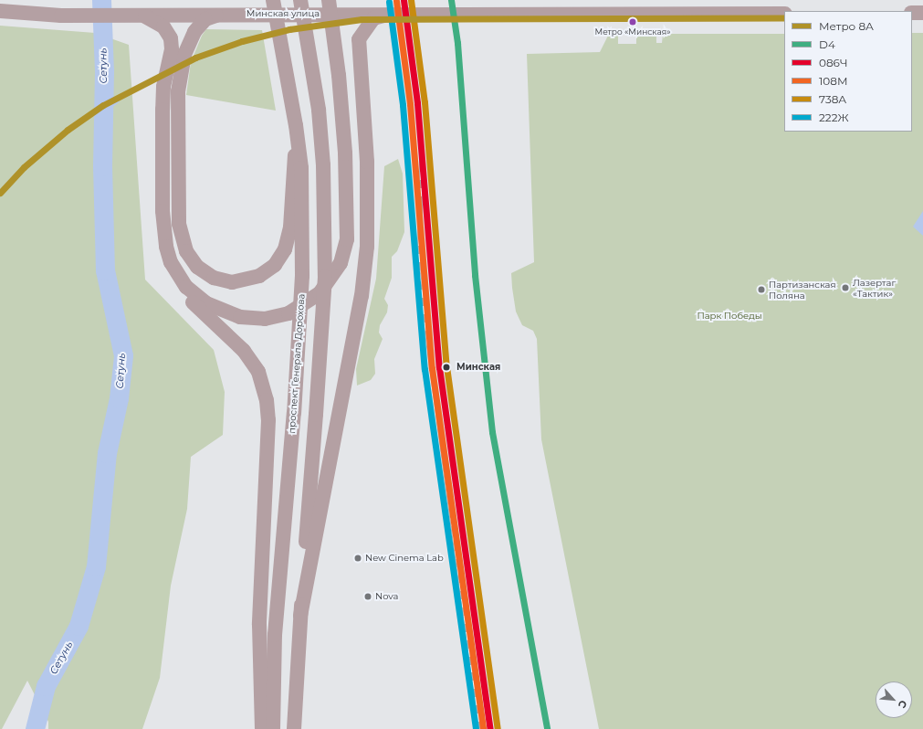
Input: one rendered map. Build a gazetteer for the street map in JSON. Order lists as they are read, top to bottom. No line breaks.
{"streets":{"main road":["Минская улица","проспект Генерала Дорохова"]},"water":["Сетунь"],"parks":["Парк Победы"],"places":["Метро «Минская»","Лазертаг «Тактик»","Партизанская Поляна","Минская","New Cinema Lab","Nova"],"lines":["transit line D4","transit line 086Ч","transit line 738А","transit line 108М","transit line 222Ж","metro line 8А"],"legend":["Метро 8А","D4","086Ч","108М","738А","222Ж"],"north":"bottom right"}
